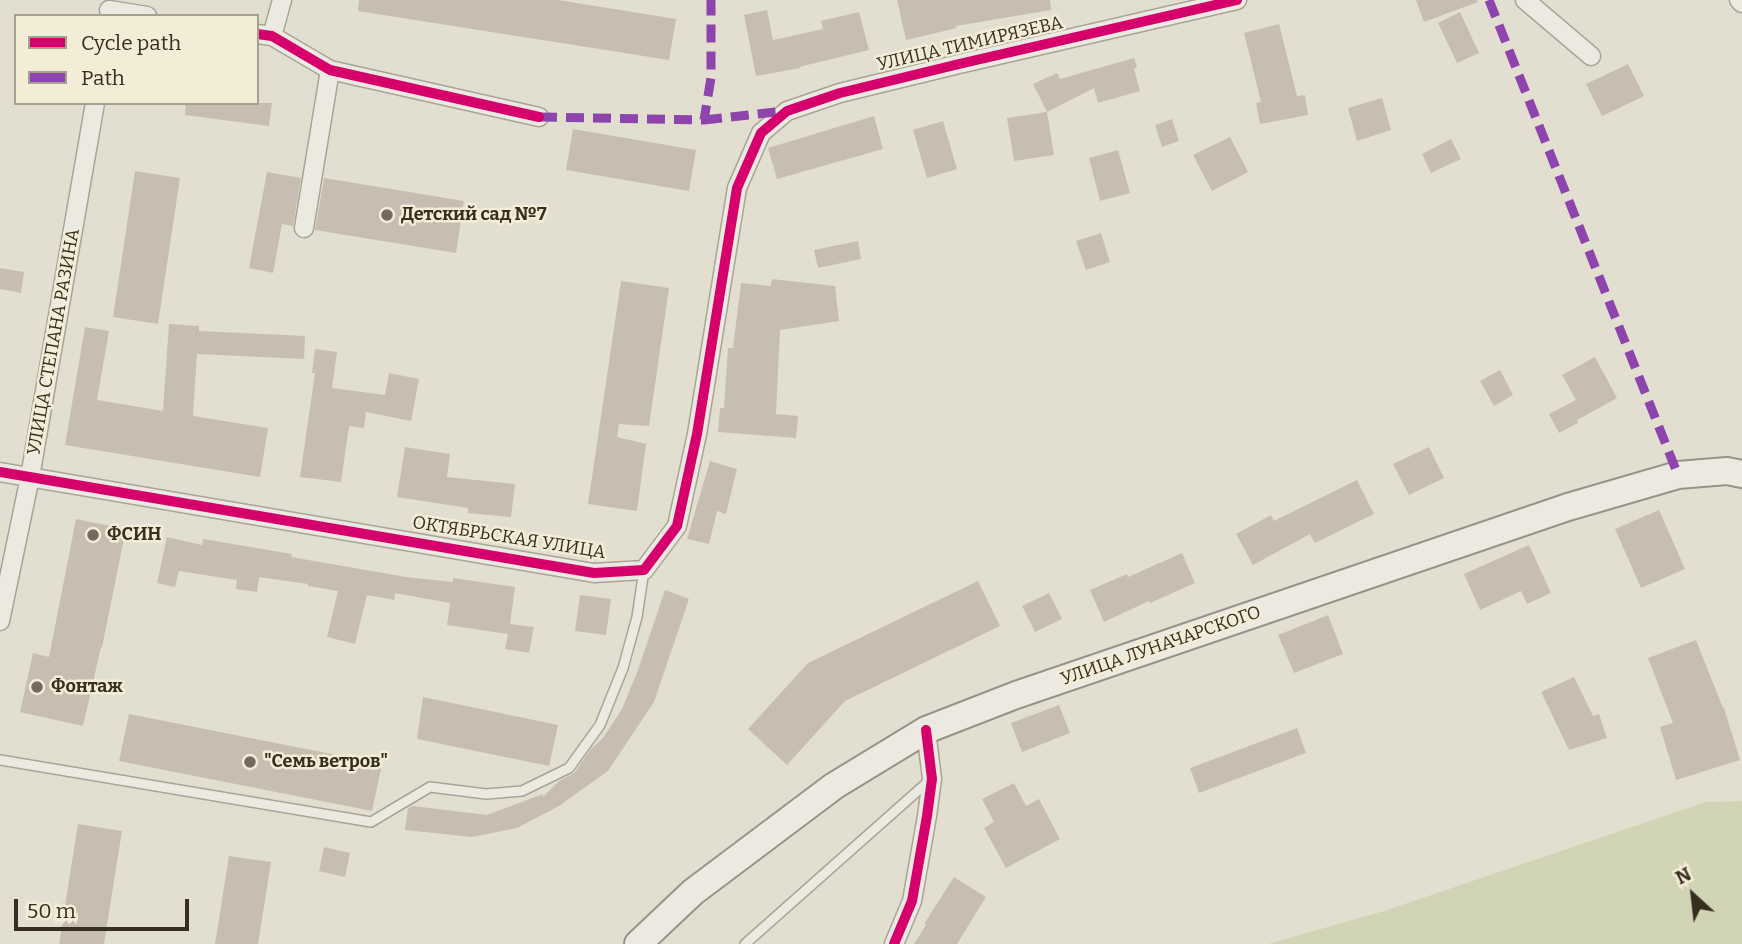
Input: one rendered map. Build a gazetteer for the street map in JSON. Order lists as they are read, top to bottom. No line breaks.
{"streets":{"main road":["УЛИЦА ЛУНАЧАРСКОГО"],"street":["УЛИЦА ТИМИРЯЗЕВА","УЛИЦА СТЕПАНА РАЗИНА","ОКТЯБРЬСКАЯ УЛИЦА"]},"crossings":[["УЛИЦА ТИМИРЯЗЕВА","ОКТЯБРЬСКАЯ УЛИЦА"],["УЛИЦА СТЕПАНА РАЗИНА","ОКТЯБРЬСКАЯ УЛИЦА"]],"places":["Детский сад №7","ФСИН","Фонтаж","\"Семь ветров\""],"legend":["Cycle path","Path"],"scale_bar":"50 m","north":"top left"}
